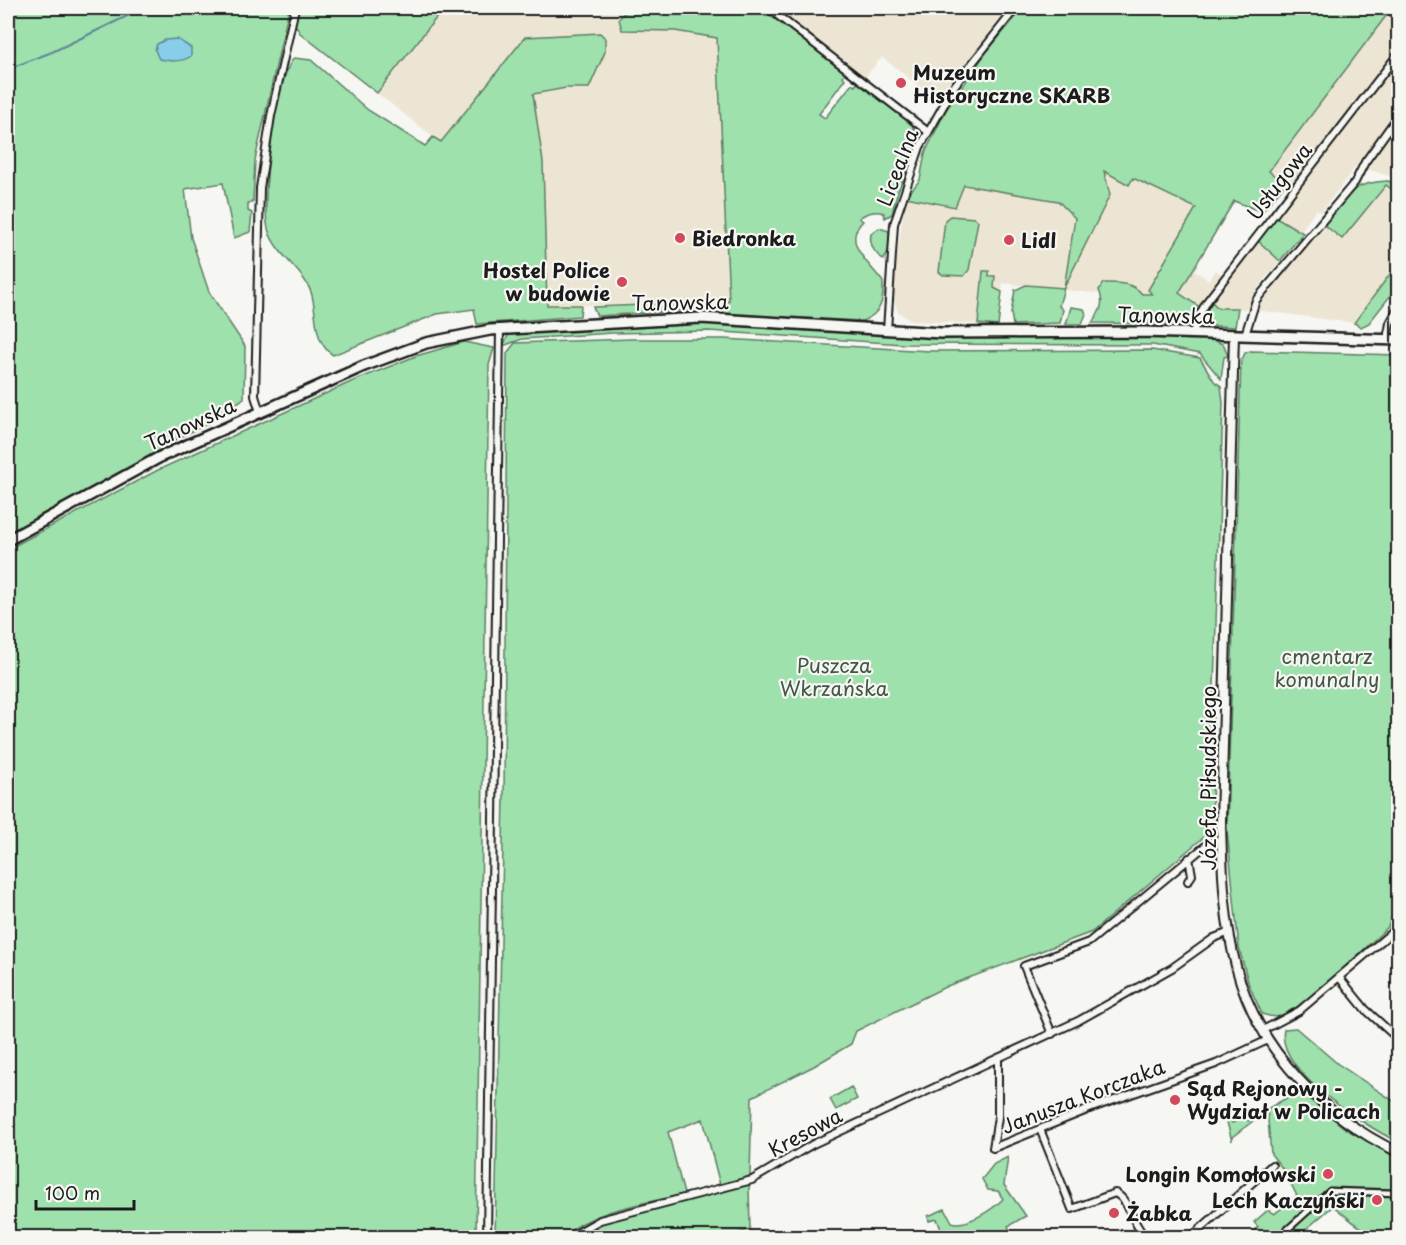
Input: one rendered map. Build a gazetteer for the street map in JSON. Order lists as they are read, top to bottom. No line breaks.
{"streets":{"main road":["Tanowska"],"street":["Licealna","Usługowa","Józefa Piłsudskiego","Janusza Korczaka","Kresowa"]},"crossings":[["Licealna","Tanowska"],["Usługowa","Tanowska"],["Tanowska","Józefa Piłsudskiego"],["Józefa Piłsudskiego","Janusza Korczaka"],["Józefa Piłsudskiego","Kresowa"],["Janusza Korczaka","Kresowa"]],"parks":["cmentarz komunalny","Puszcza Wkrzańska"],"places":["Muzeum Historyczne SKARB","Biedronka","Lidl","Hostel Police w budowie","Sąd Rejonowy - Wydział w Policach","Longin Komołowski","Lech Kaczyński","Żabka"],"scale_bar":"100 m"}
